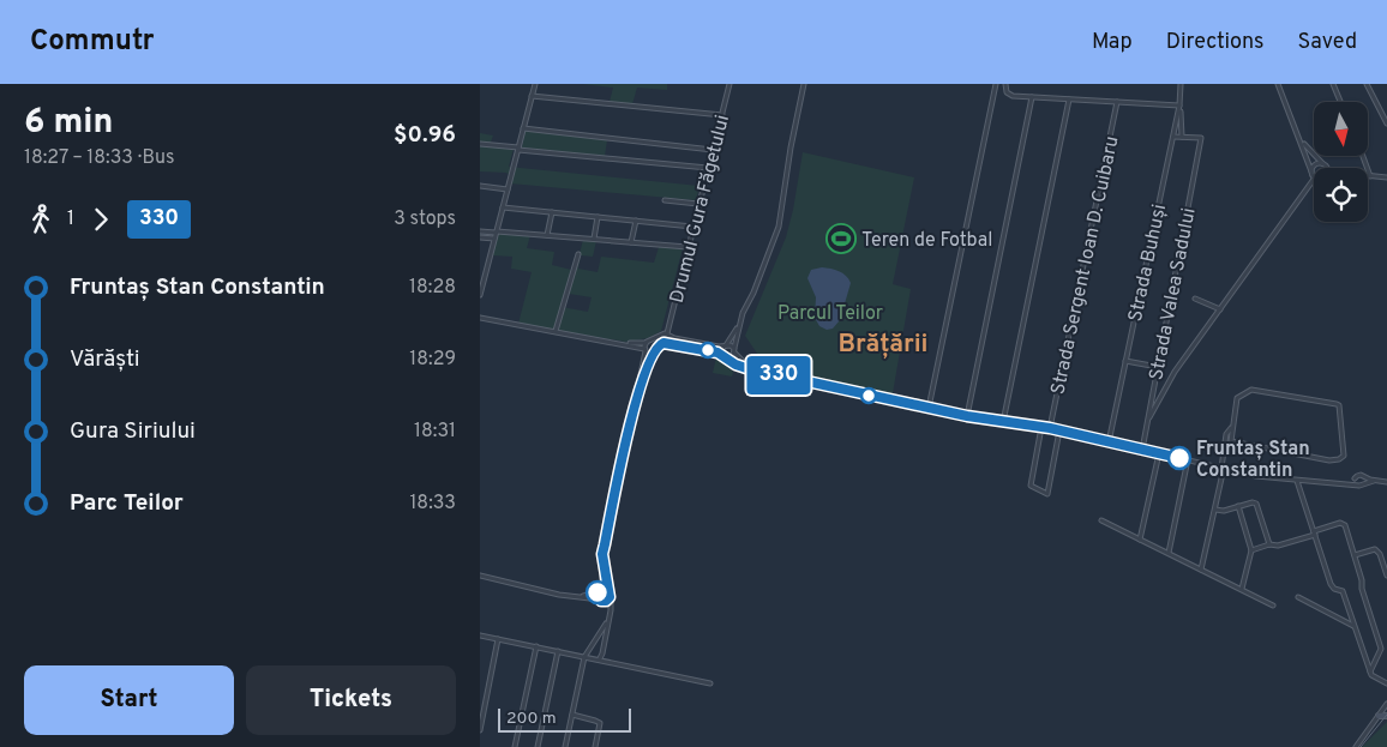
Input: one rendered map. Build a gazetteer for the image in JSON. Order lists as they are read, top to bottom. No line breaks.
{"streets":{"street":["Drumul Gura Făgetului","Strada Buhuși","Strada Sergent Ioan D. Cuibaru","Strada Valea Sadului"]},"districts":["Brățării"],"parks":["Parcul Teilor"],"places":{"sports":["Teren de Fotbal"],"other":["Fruntaș Stan Constantin"]},"lines":["bus line 330"],"scale_bar":"200 m","north":"bottom","page":{"header":"Commutr","nav":["Map","Directions","Saved"],"heading":["6 min","18:27 – 18:33 · Bus","$0.96"],"on_map":"330","legs":["1","330","3 stops"],"list":[{"name":"Fruntaș Stan Constantin","value":"18:28"},{"name":"Vărăști","value":"18:29"},{"name":"Gura Siriului","value":"18:31"},{"name":"Parc Teilor","value":"18:33"}],"buttons":["Start","Tickets"],"scale":"200 m"}}
